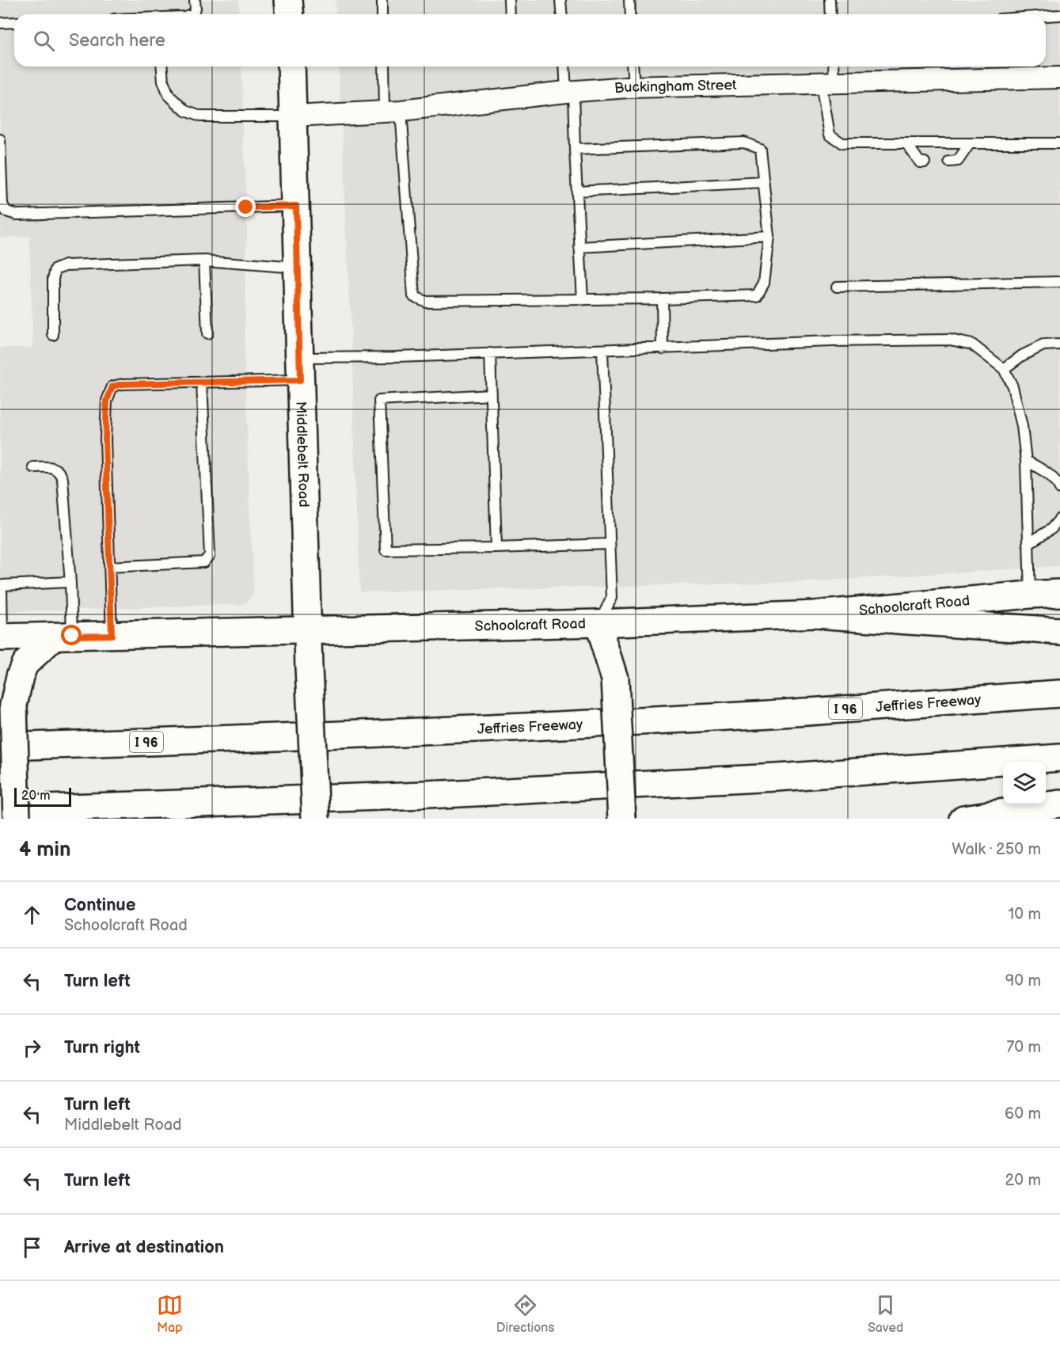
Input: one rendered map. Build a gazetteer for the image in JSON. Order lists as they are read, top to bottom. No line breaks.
{"streets":{"main road":["Middlebelt Road","Schoolcraft Road","Jeffries Freeway","I 96"],"street":["Buckingham Street"]},"crossings":[["Buckingham Street","Middlebelt Road"],["Middlebelt Road","Schoolcraft Road"]],"scale_bar":"20 m","page":{"search":"Search here","scale":"20 m","heading":["4 min","Walk · 250 m"],"list":[["Continue","Schoolcraft Road","10 m"],["Turn left","90 m"],["Turn right","70 m"],["Turn left","Middlebelt Road","60 m"],["Turn left","20 m"],"Arrive at destination"],"nav":["Map","Directions","Saved"]}}
